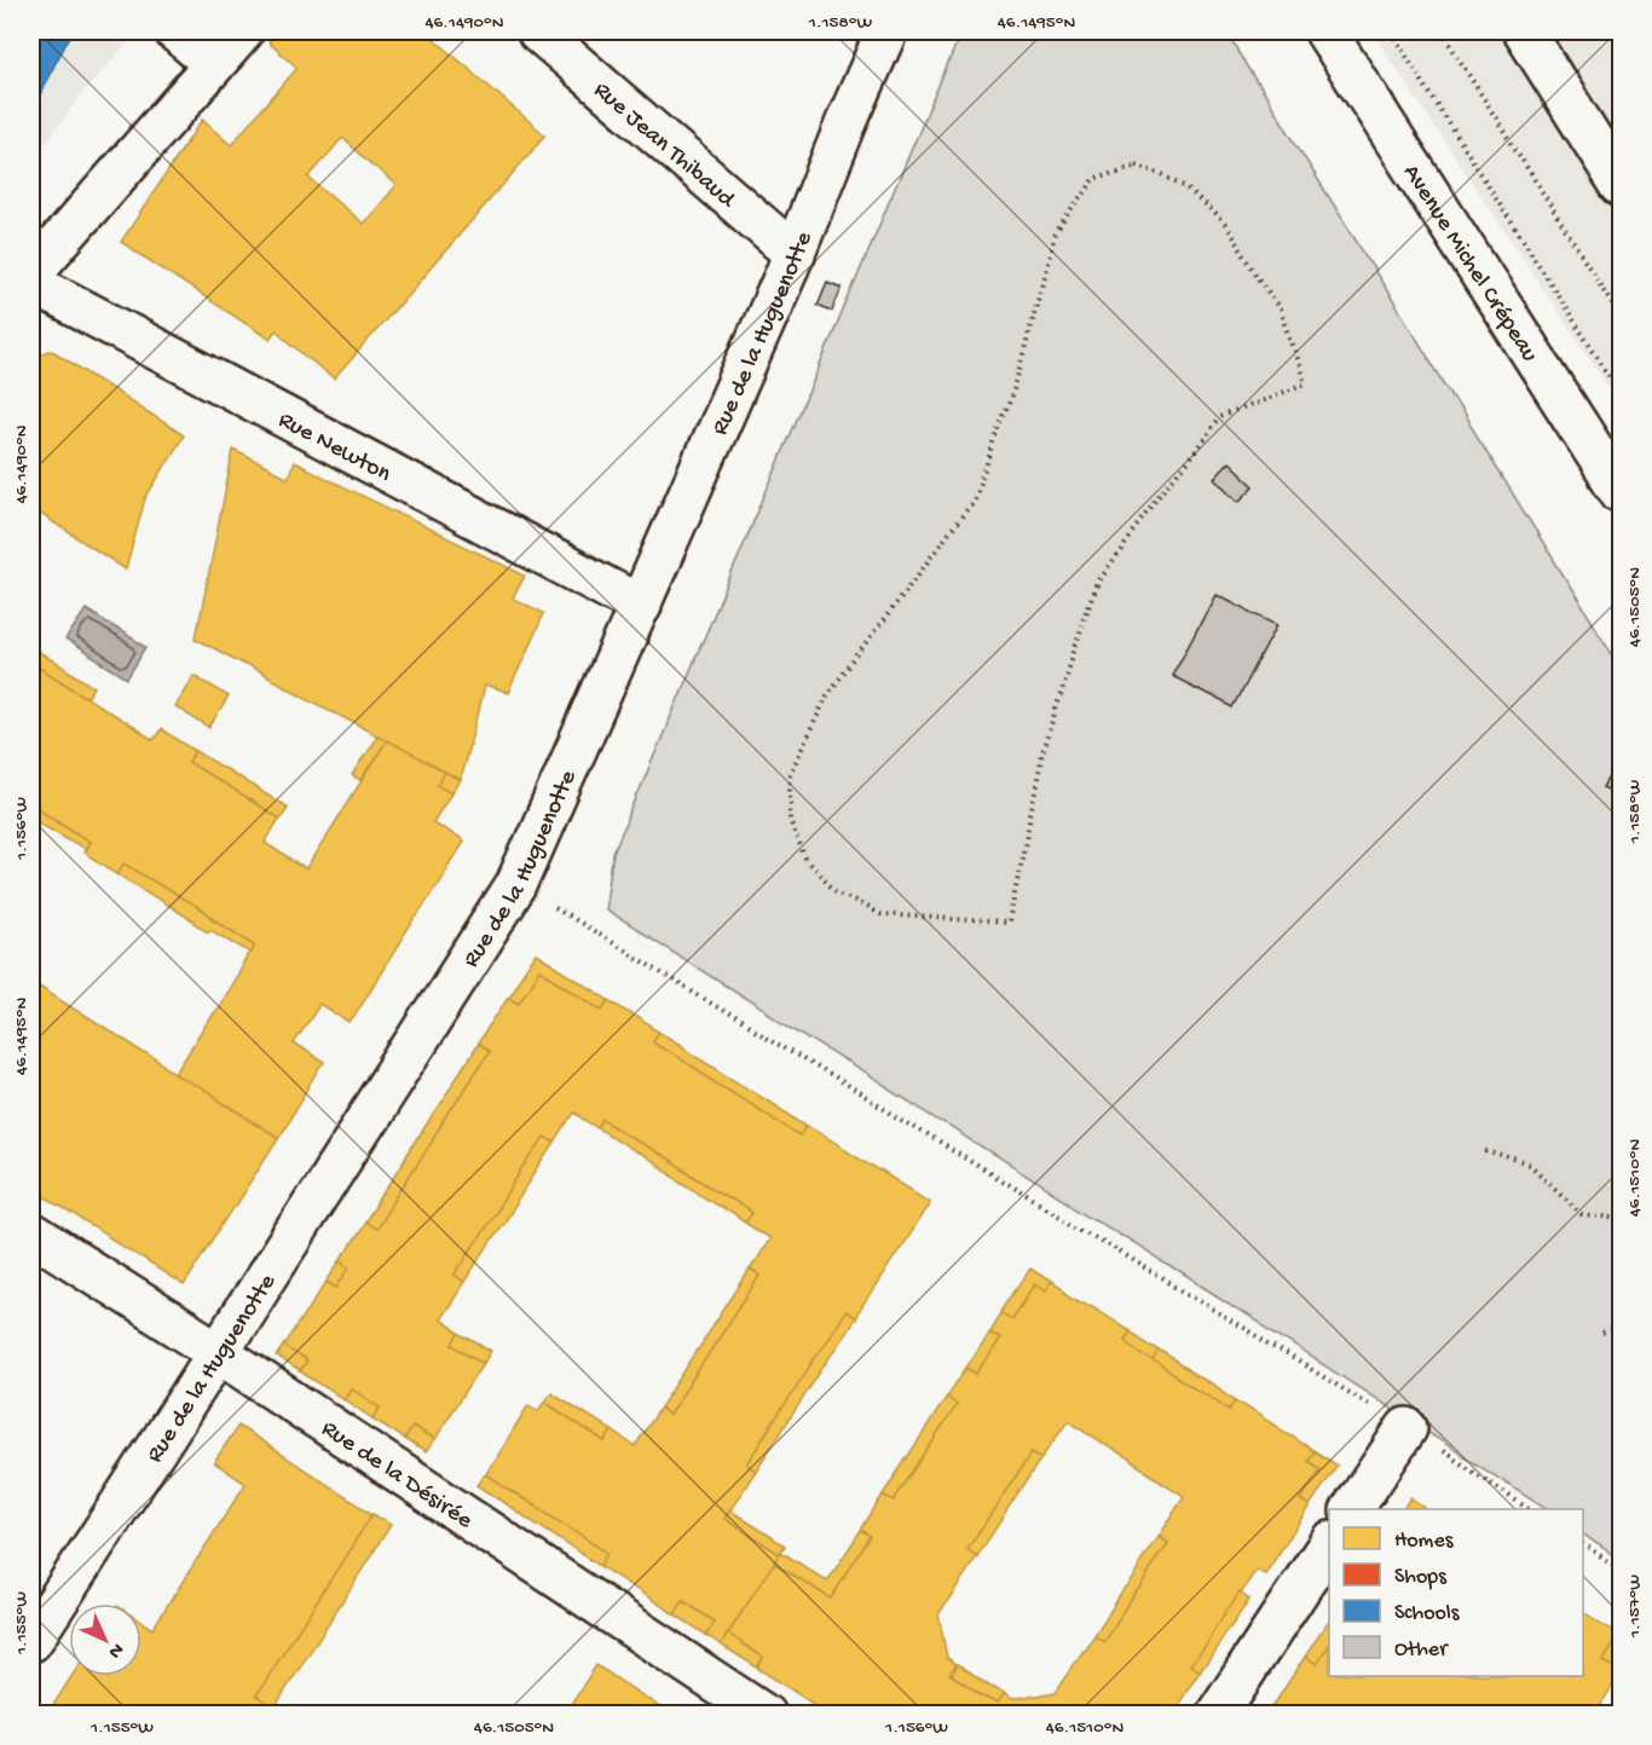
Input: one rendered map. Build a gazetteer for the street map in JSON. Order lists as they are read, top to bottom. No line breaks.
{"streets":{"street":["Rue Jean Thibaud","Avenue Michel Crépeau","Rue de la Huguenotte","Rue Newton","Rue de la Désirée"]},"crossings":[["Rue Jean Thibaud","Rue de la Huguenotte"],["Rue de la Huguenotte","Rue Newton"],["Rue de la Huguenotte","Rue de la Désirée"]],"legend":["Homes","Shops","Schools","Other"],"north":"bottom right","coordinates":["46.1490°N","1.158°W","46.1495°N","46.1505°N","1.156°W","46.1510°N","1.157°W","1.155°W"]}
